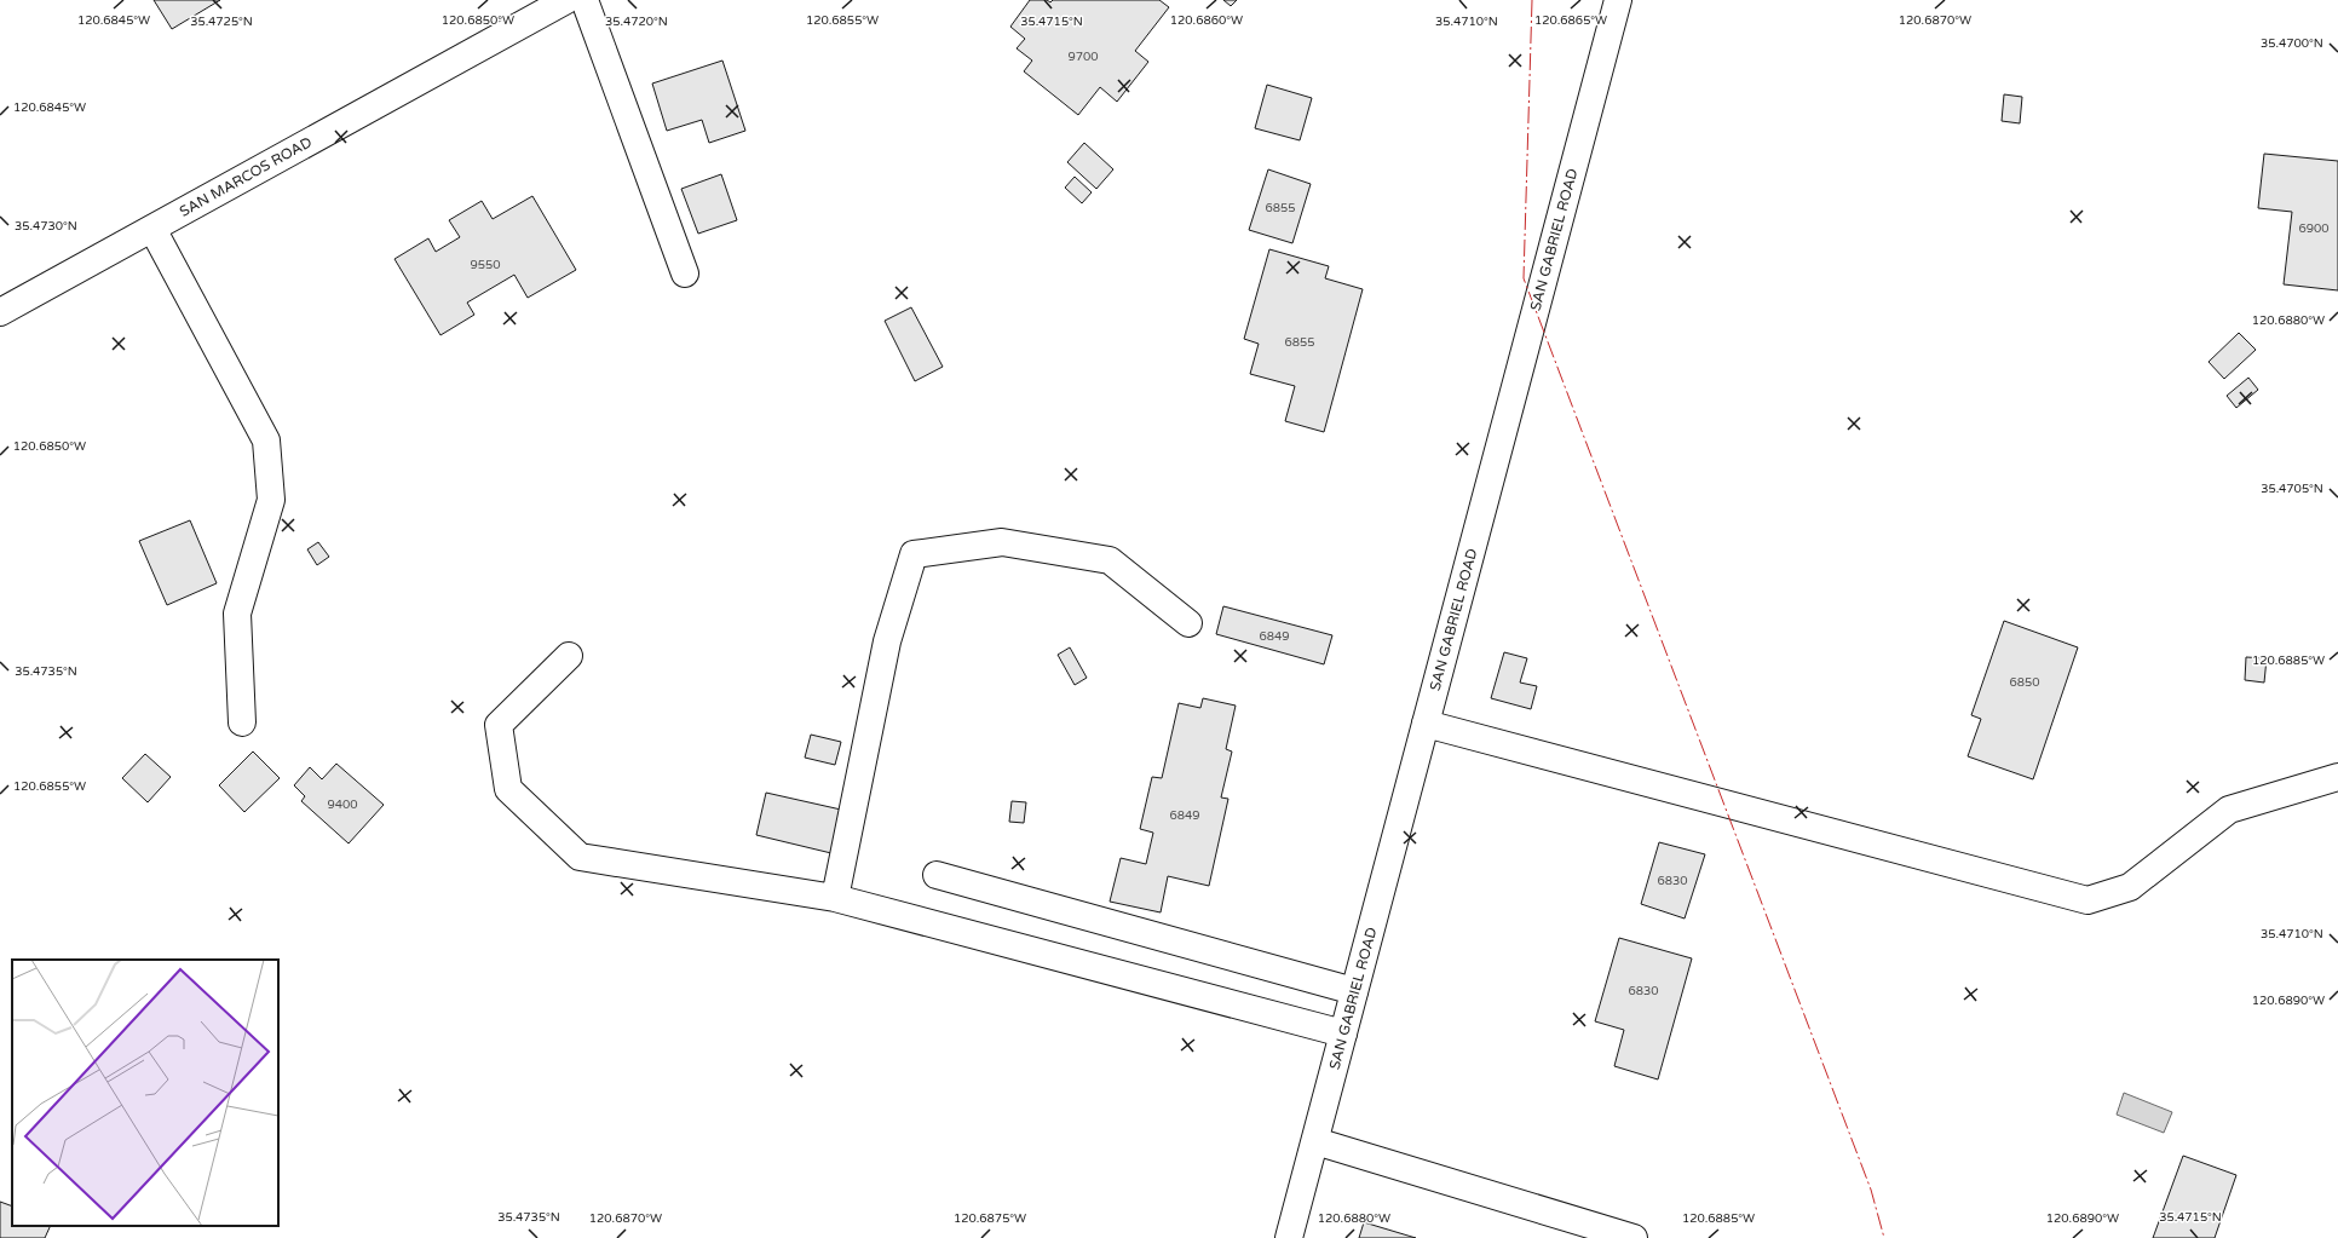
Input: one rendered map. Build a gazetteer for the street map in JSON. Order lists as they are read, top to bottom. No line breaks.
{"streets":{"street":["SAN MARCOS ROAD","SAN GABRIEL ROAD"]},"house_numbers":["9700","6855","6900","9550","6855","6849","6850","9400","6849","6830","6830"],"coordinates":["120.6845°W","120.6850°W","120.6855°W","120.6860°W","120.6865°W","120.6870°W","35.4725°N","35.4720°N","35.4715°N","35.4710°N","35.4700°N","35.4730°N","120.6880°W","35.4705°N","120.6885°W","35.4735°N","120.6890°W","120.6875°W"]}
